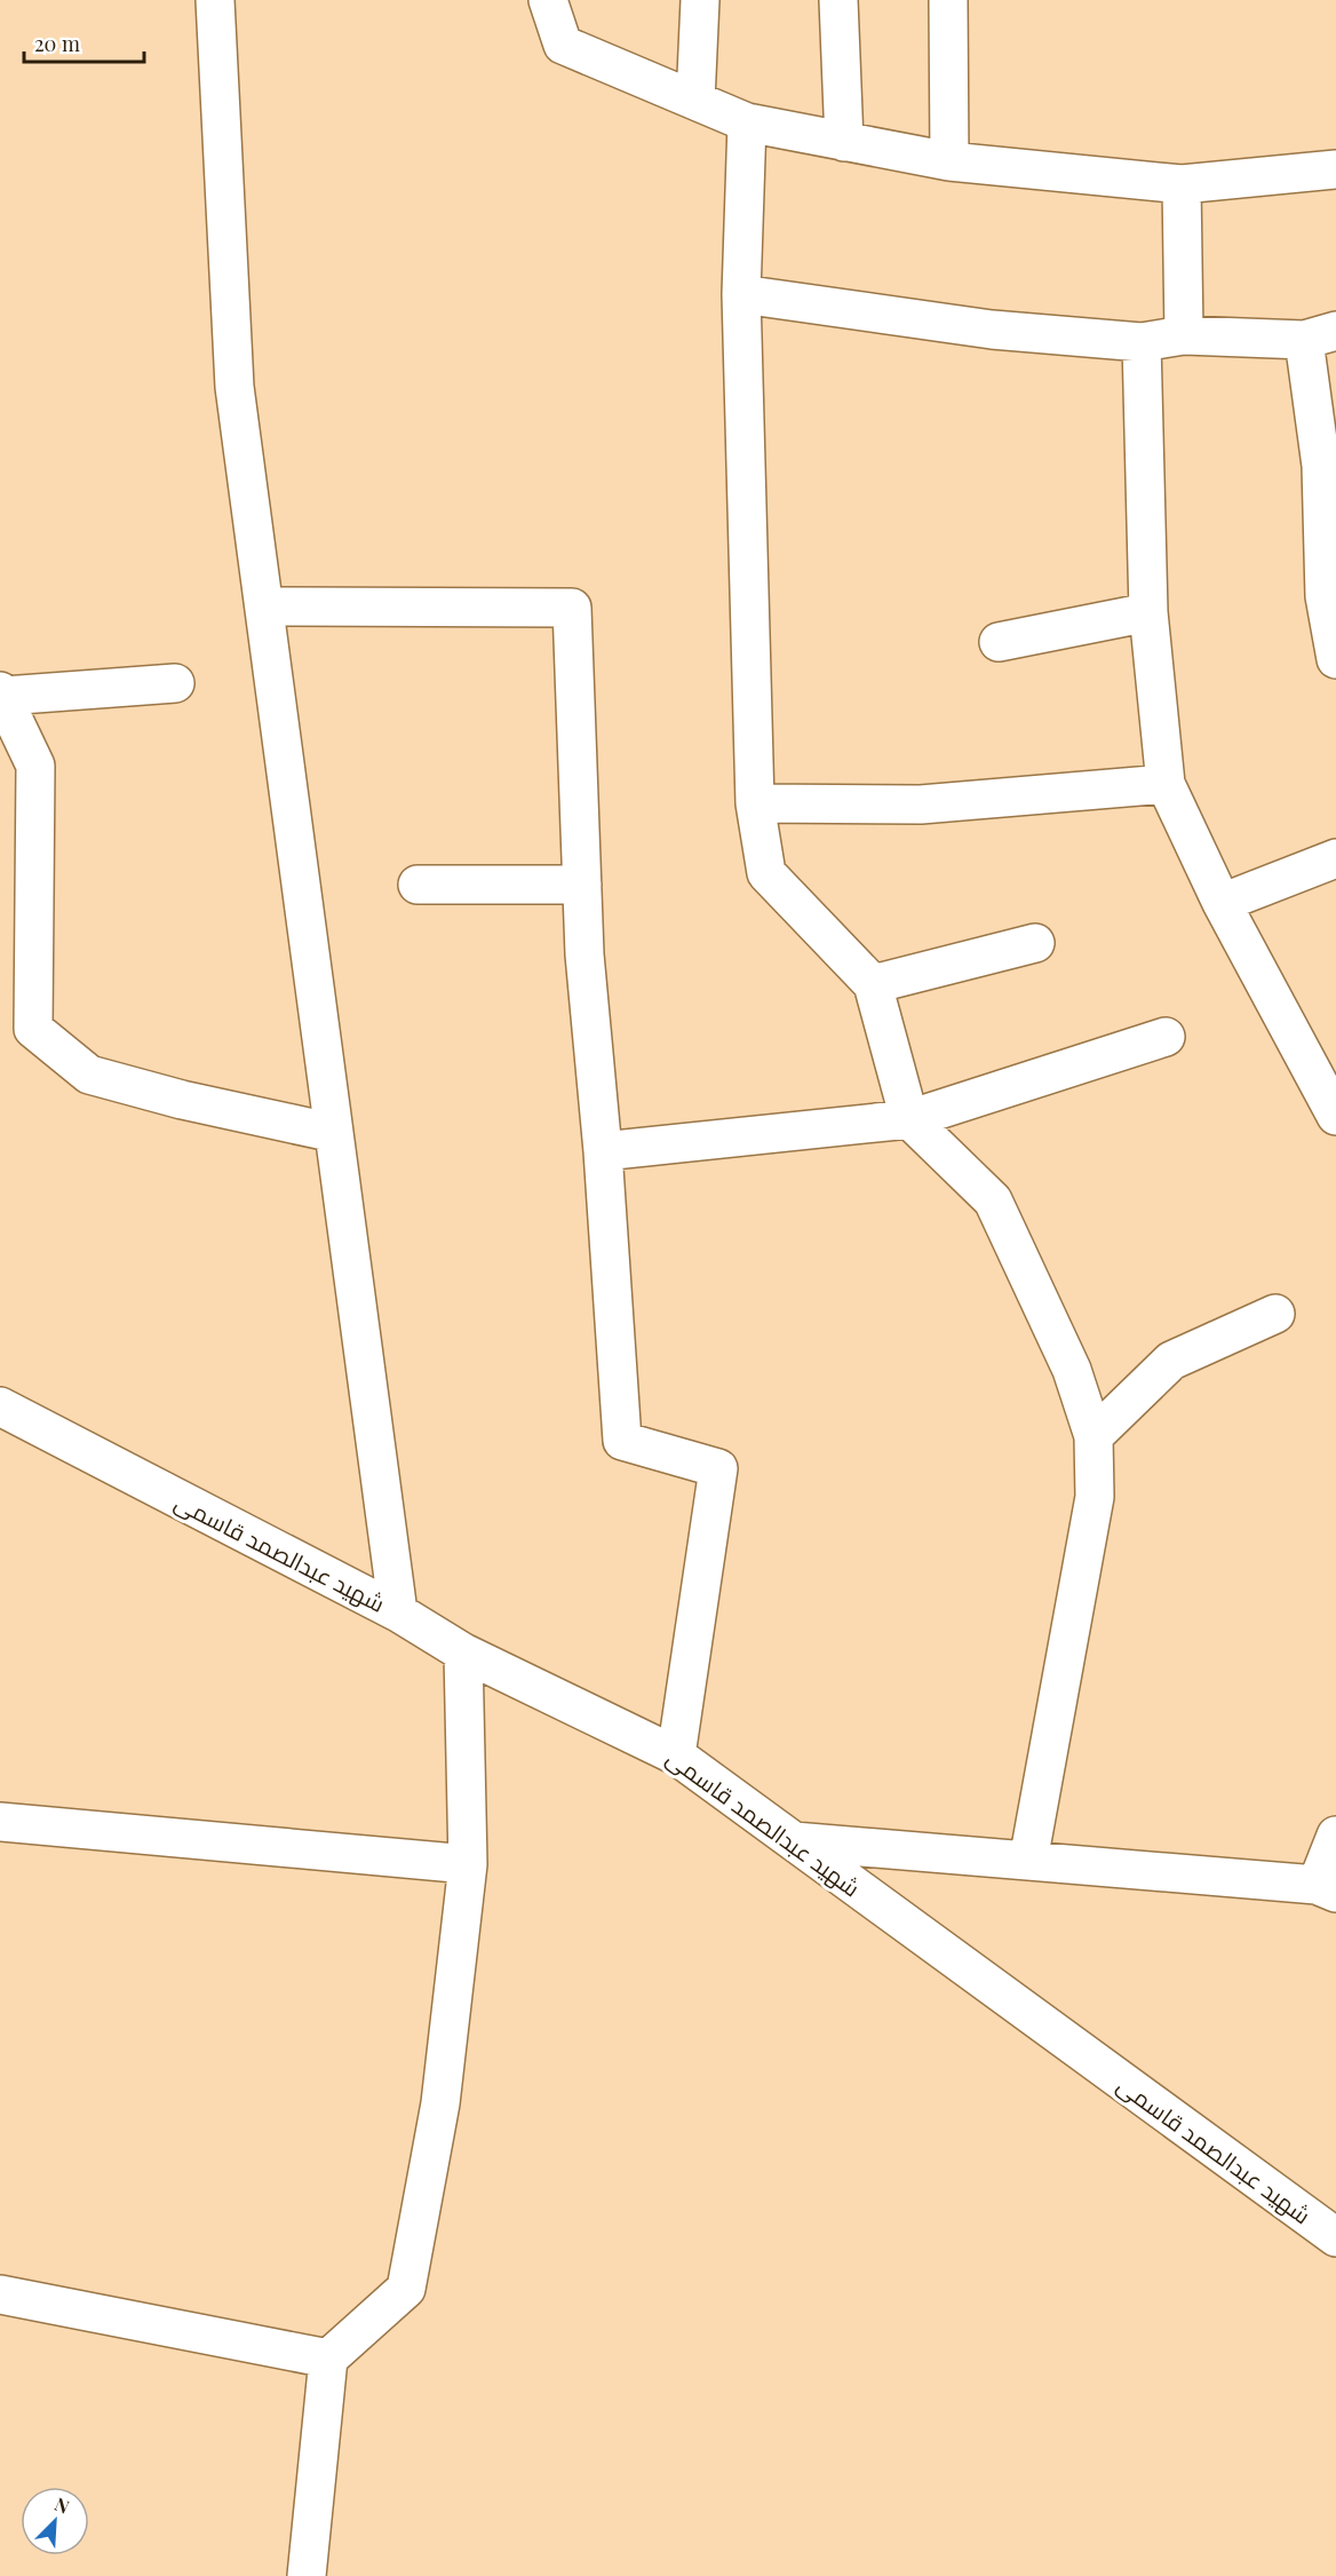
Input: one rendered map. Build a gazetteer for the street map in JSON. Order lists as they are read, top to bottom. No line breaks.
{"streets":{"street":["شهید عبدالصمد قاسمی"]},"scale_bar":"20 m","north":"top right"}
